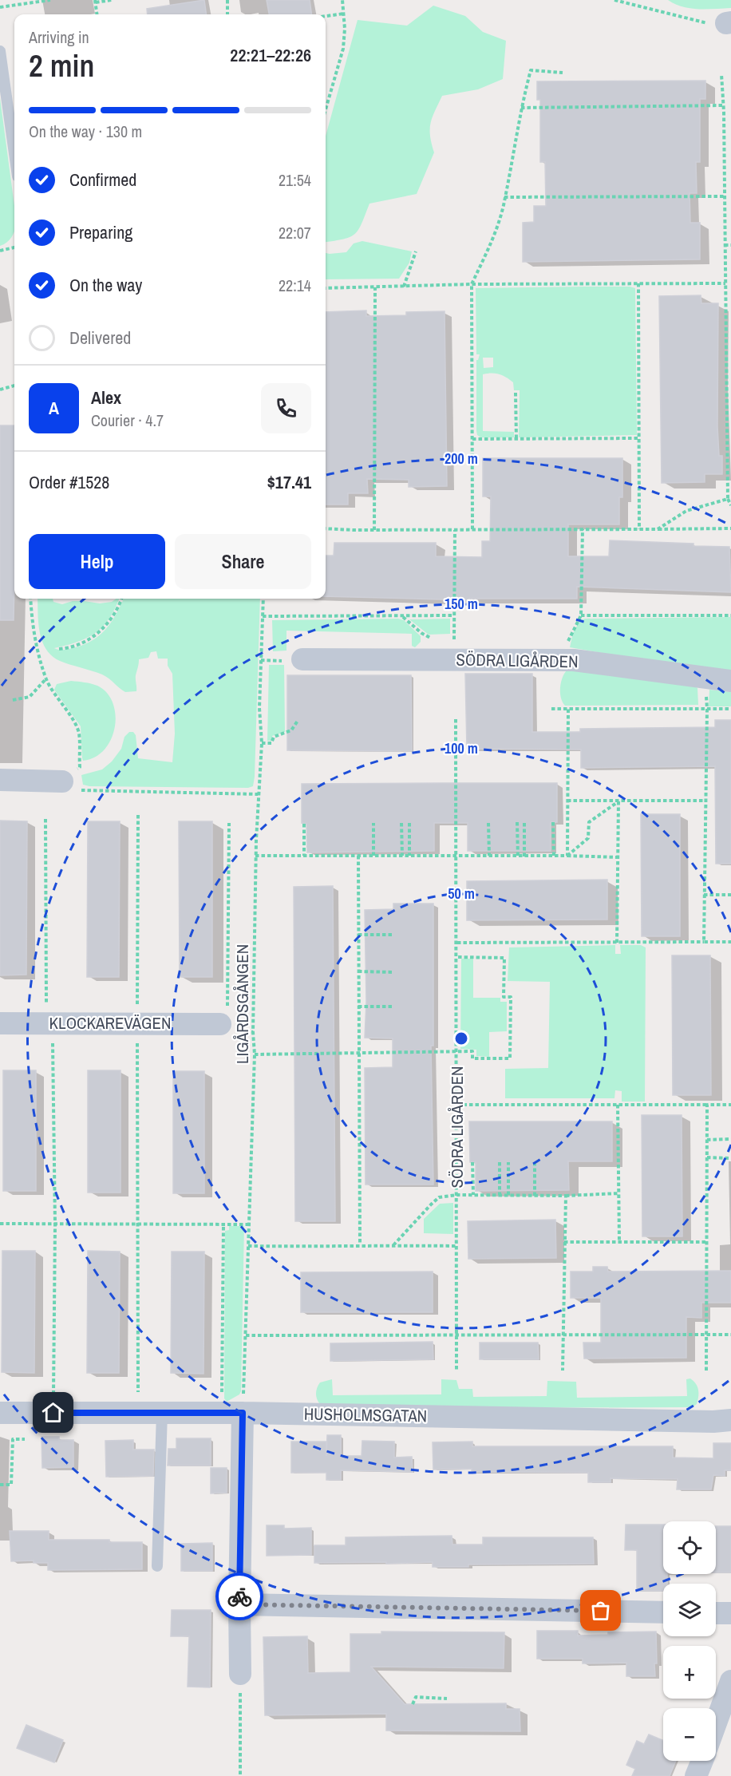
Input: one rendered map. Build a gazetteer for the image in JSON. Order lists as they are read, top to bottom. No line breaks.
{"streets":{"street":["SÖDRA LIGÅRDEN","KLOCKAREVÄGEN","HUSHOLMSGATAN"],"path":["LIGÅRDSGÅNGEN"]},"crossings":[["LIGÅRDSGÅNGEN","HUSHOLMSGATAN"]],"page":{"heading":["2 min","Arriving in","22:21–22:26"],"panel":["Alex","Courier · 4.7","Order #1528","$17.41"],"bar":"On the way · 130 m","list":[["Confirmed","21:54"],["Preparing","22:07"],["On the way","22:14"],"Delivered"],"round":"A","buttons":["Help","Share"],"map_buttons":["+","−"]},"rings":["200 m","150 m","100 m","50 m"]}
